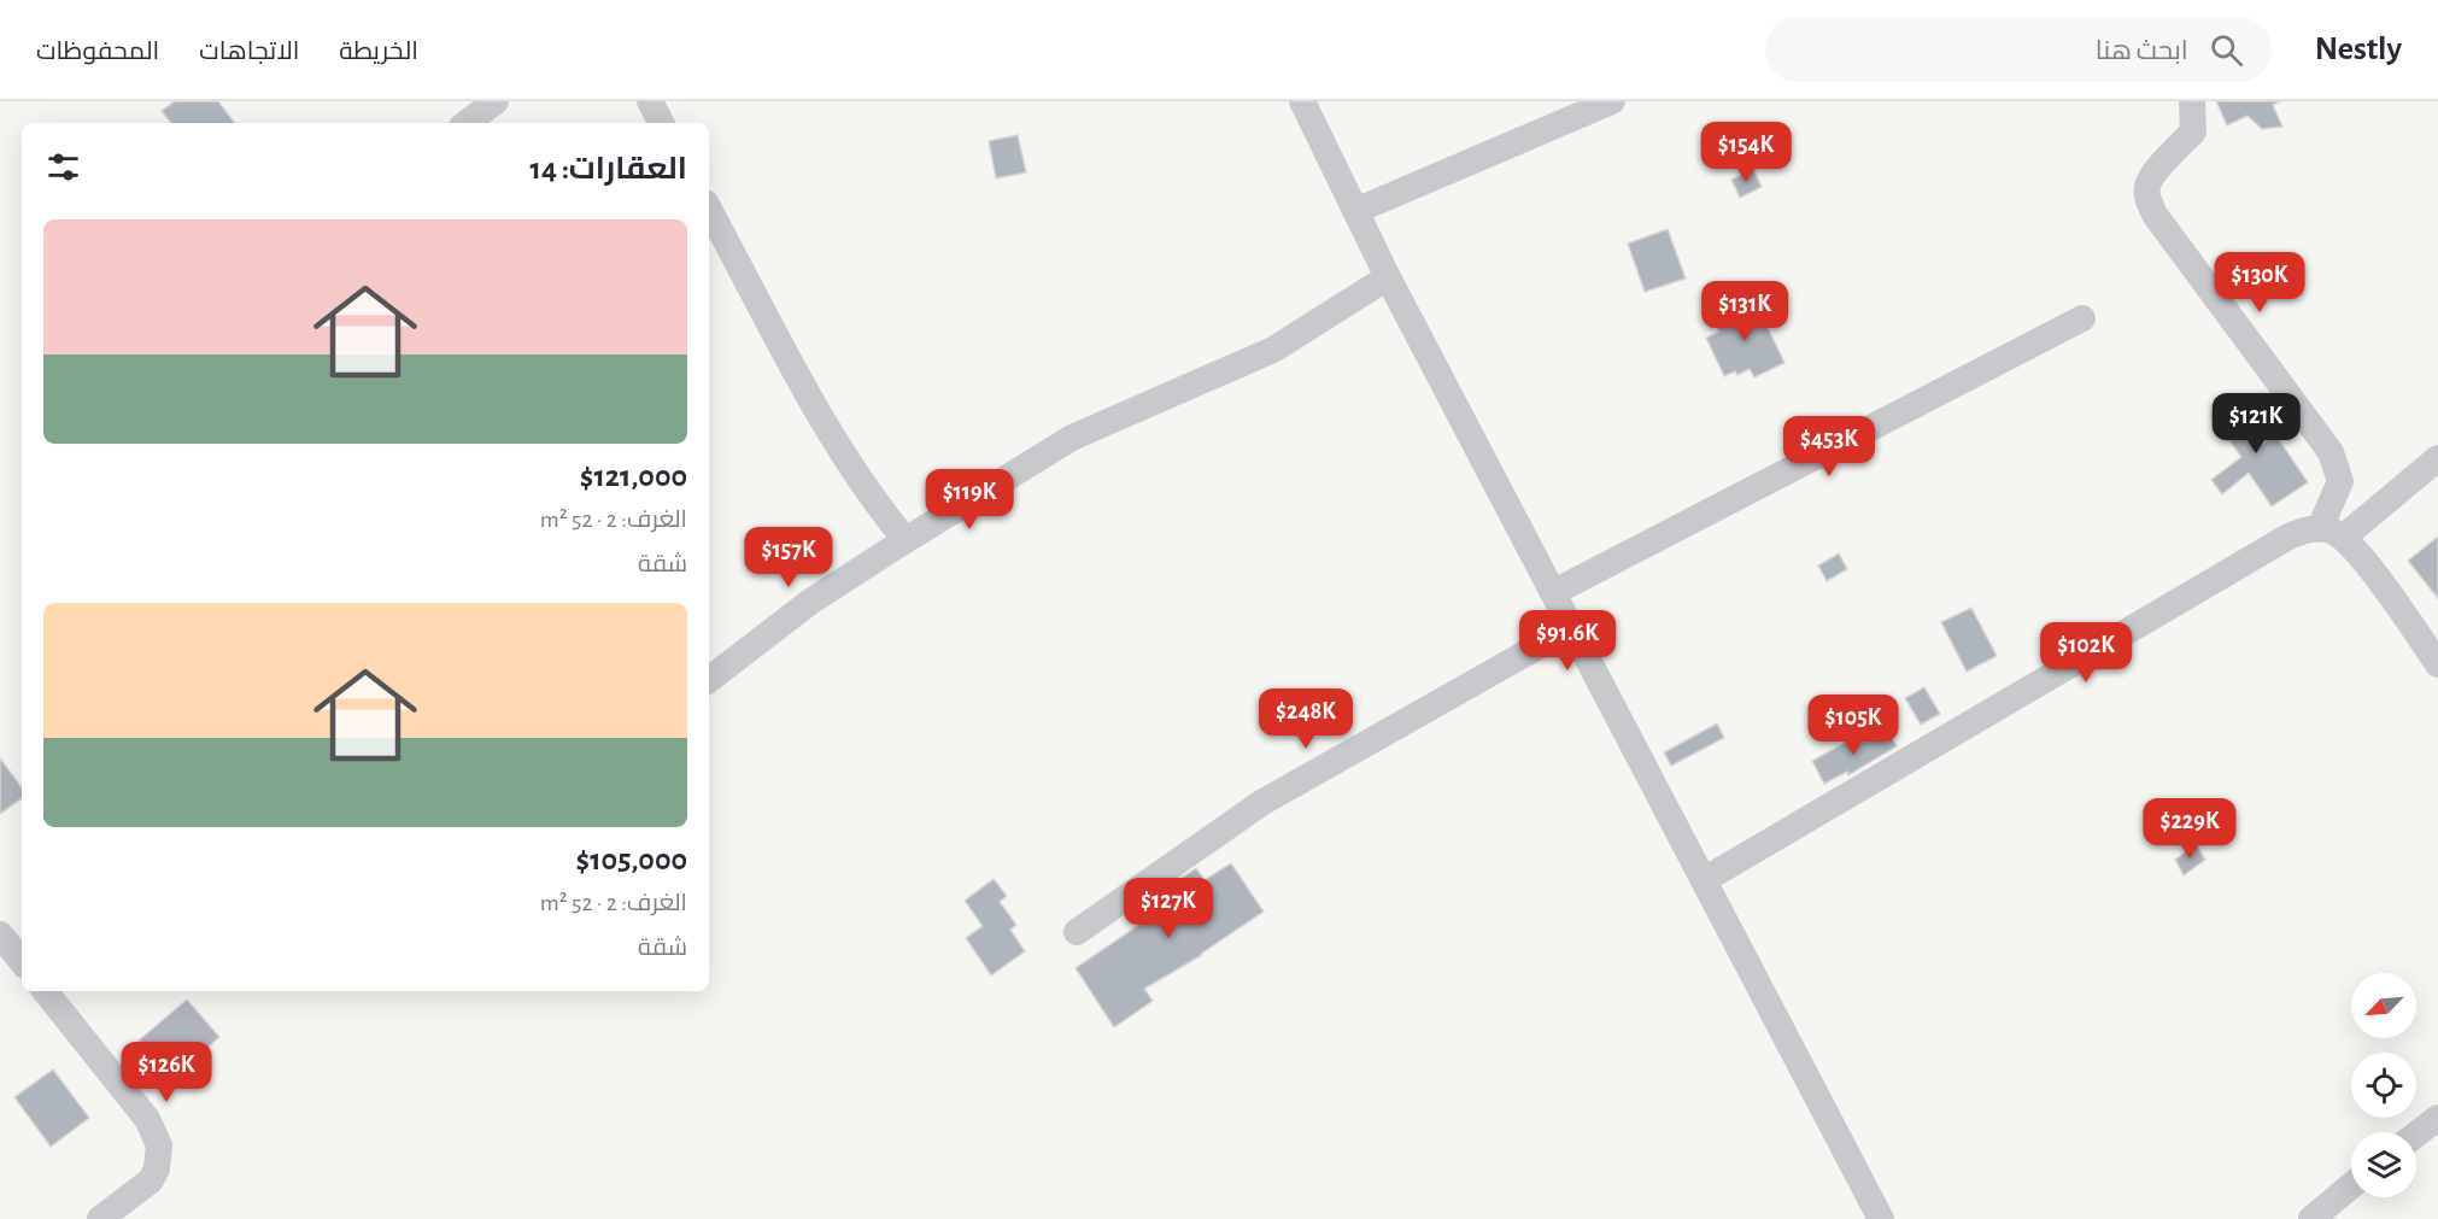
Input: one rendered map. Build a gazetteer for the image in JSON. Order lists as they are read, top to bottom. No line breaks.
{"north":"bottom left","page":{"header":"Nestly","search":"ابحث هنا","nav":["الخريطة","الاتجاهات","المحفوظات"],"price":["$154K","$130K","$131K","$121K","$453K","$119K","$157K","$91.6K","$102K","$248K","$105K","$229K","$127K","$126K"],"heading":"العقارات: 14","list":[{"name":"$121,000","note":"الغرف: 2 · 52 m² · شقة"},{"name":"$105,000","note":"الغرف: 2 · 52 m² · شقة"}]}}
